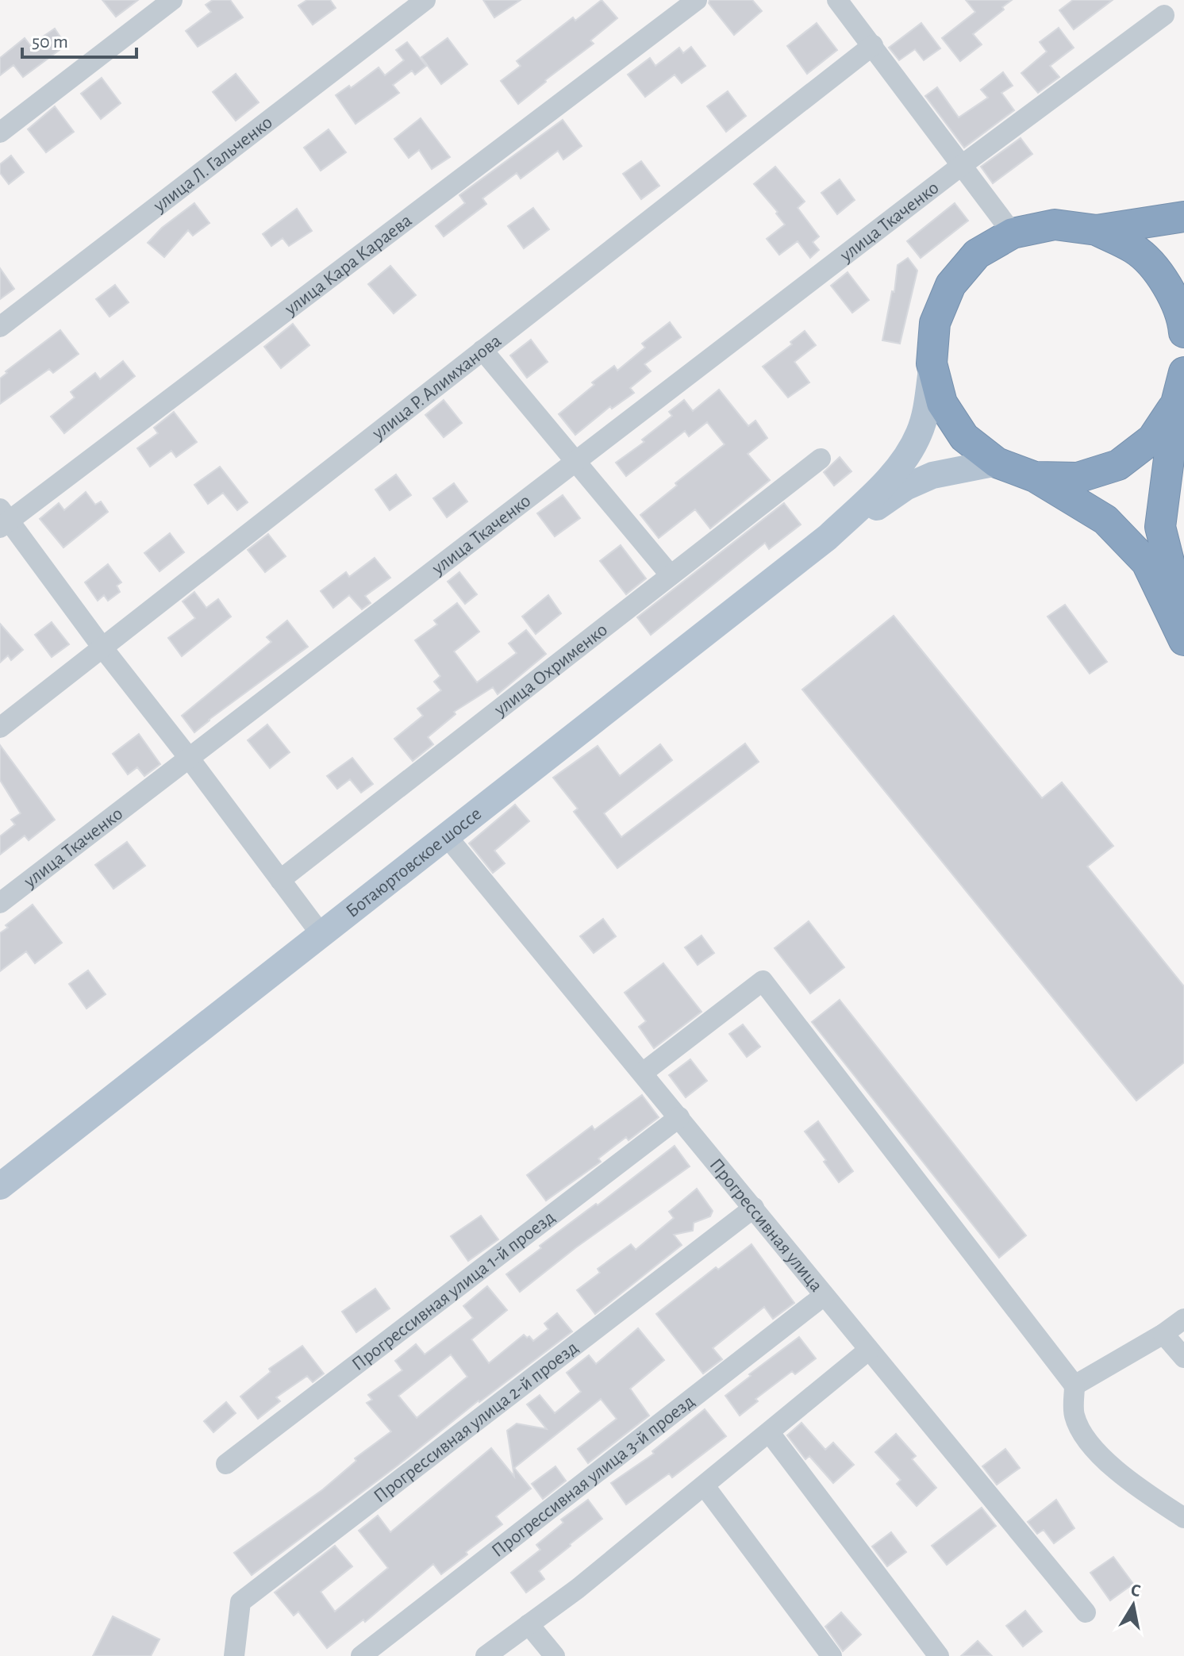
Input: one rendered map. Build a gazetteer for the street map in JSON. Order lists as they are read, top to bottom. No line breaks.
{"streets":{"main road":["Ботаюртовское шоссе"],"street":["улица Л. Гальченко","улица Ткаченко","улица Кара Караева","улица Р. Алимханова","улица Охрименко","Прогрессивная улица","Прогрессивная улица 1-й проезд","Прогрессивная улица 2-й проезд","Прогрессивная улица 3-й проезд"]},"crossings":[["Ботаюртовское шоссе","Прогрессивная улица"],["Прогрессивная улица","Прогрессивная улица 1-й проезд"],["Прогрессивная улица","Прогрессивная улица 2-й проезд"],["Прогрессивная улица","Прогрессивная улица 3-й проезд"]],"scale_bar":"50 m","north":"top"}
